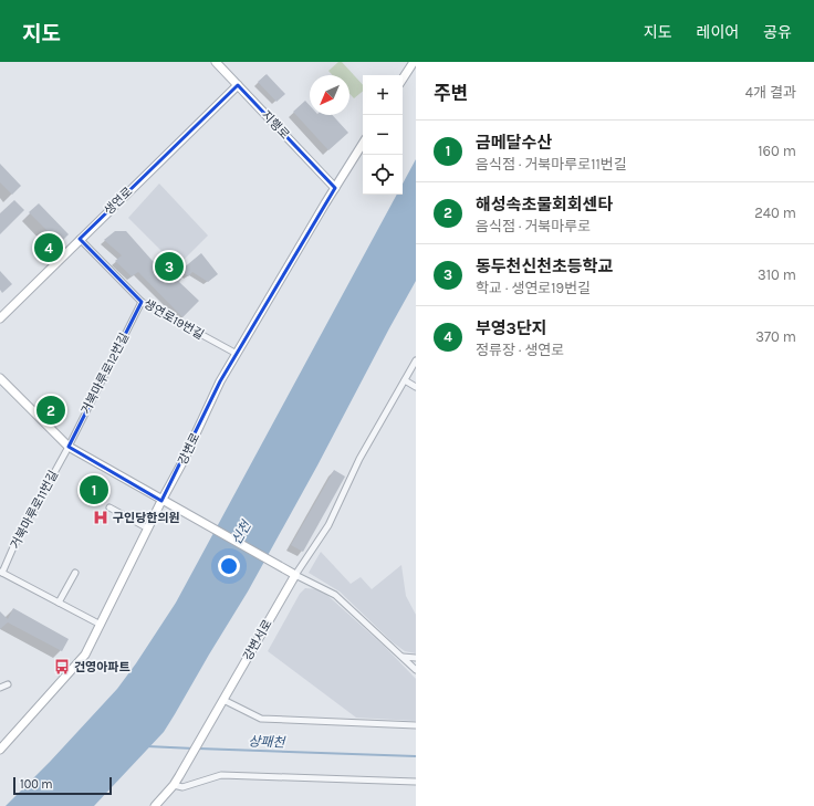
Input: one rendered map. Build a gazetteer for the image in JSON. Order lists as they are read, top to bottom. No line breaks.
{"streets":{"street":["지행로","생연로","생연로19번길","거북마루로12번길","강변로","거북마루로11번길","강변서로"]},"crossings":[["지행로","생연로"],["지행로","강변로"],["생연로","생연로19번길"],["생연로19번길","거북마루로12번길"],["생연로19번길","강변로"],["거북마루로12번길","거북마루로11번길"]],"water":["신천","상패천"],"places":{"hospital":["구인당한의원"],"bus stop":["건영아파트"]},"scale_bar":"100 m","north":"bottom left","page":{"header":"지도","nav":["지도","레이어","공유"],"heading":["주변","4개 결과"],"map_buttons":["+","−"],"list":[{"mark":"1","name":"금메달수산","note":"음식점 · 거북마루로11번길","value":"160 m"},{"mark":"2","name":"해성속초물회회센타","note":"음식점 · 거북마루로","value":"240 m"},{"mark":"3","name":"동두천신천초등학교","note":"학교 · 생연로19번길","value":"310 m"},{"mark":"4","name":"부영3단지","note":"정류장 · 생연로","value":"370 m"}],"pins":["4","3","2","1"],"scale":"100 m"}}
